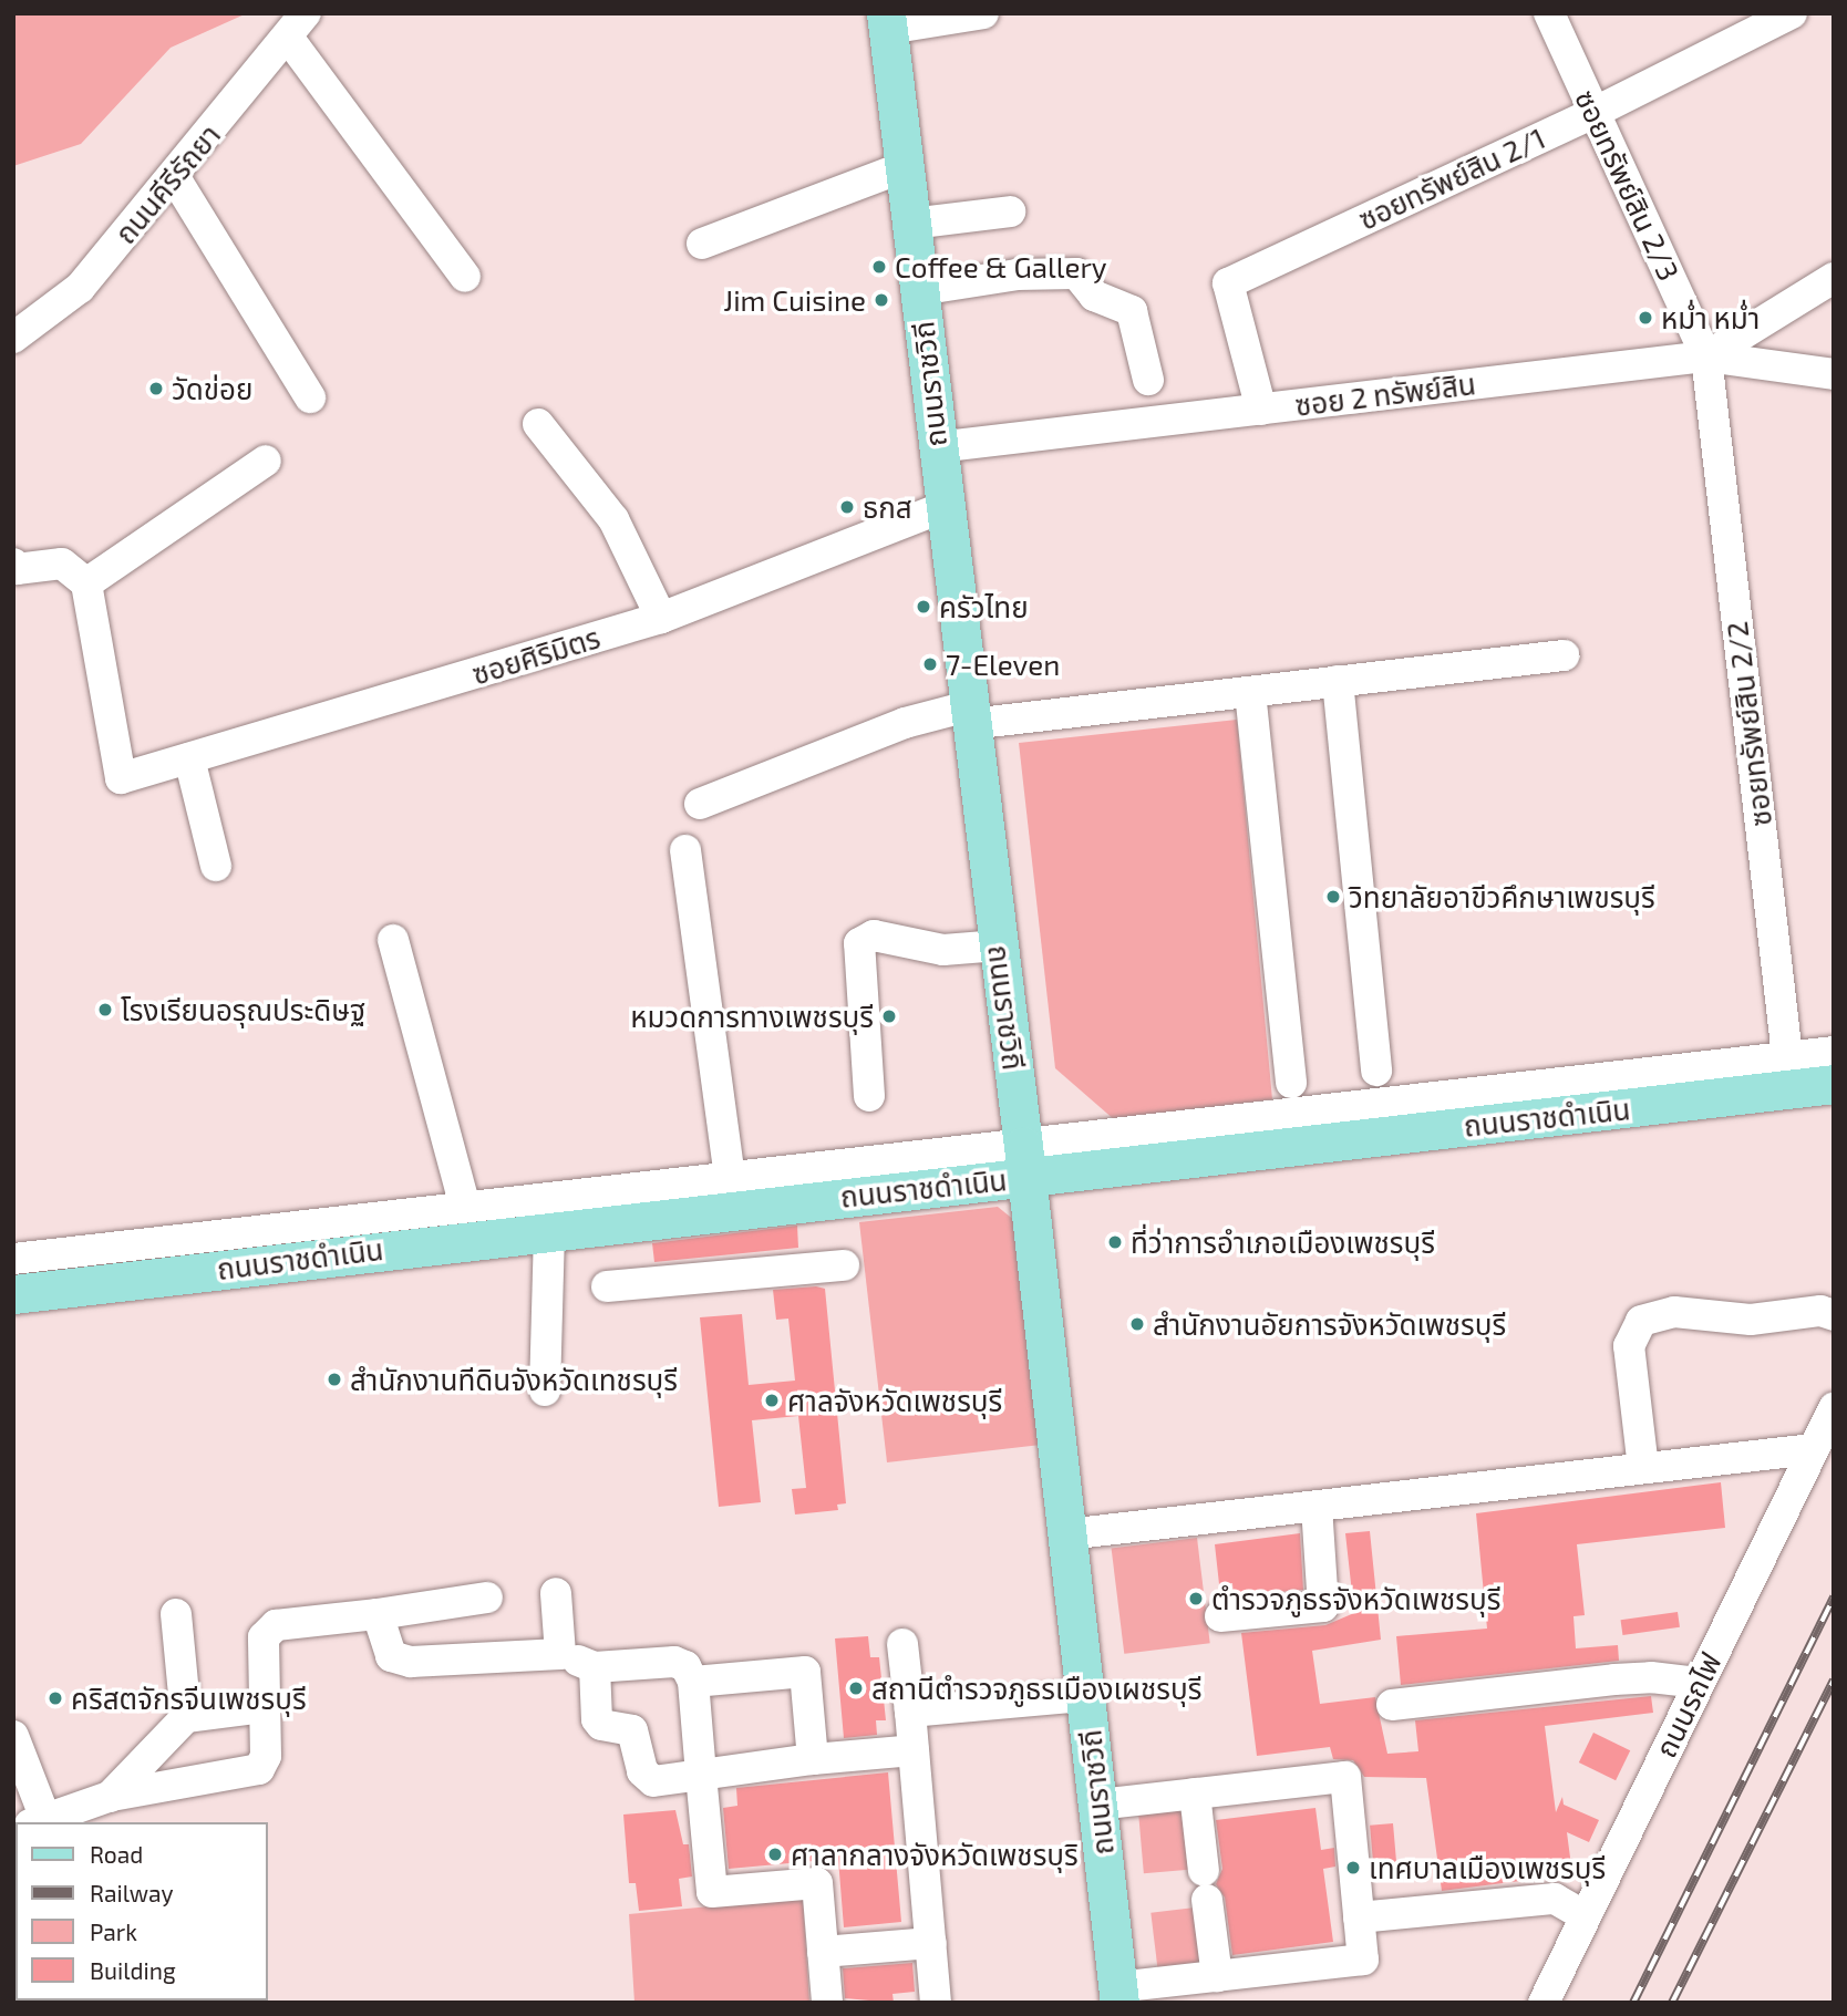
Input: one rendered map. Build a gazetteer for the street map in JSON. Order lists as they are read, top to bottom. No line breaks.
{"streets":{"main road":["ถนนราชวิถี","ถนนราชดำเนิน"],"street":["ซอยทรัพย์สิน 2/1","ถนนคีรีรัถยา","ซอยทรัพย์สิน 2/3","ซอย 2 ทรัพย์สิน","ซอยศิริมิตร","ซอยทรัพย์สิน 2/2","ถนนรถไฟ"]},"crossings":[["ซอยทรัพย์สิน 2/1","ซอยทรัพย์สิน 2/3"],["ซอยทรัพย์สิน 2/1","ซอย 2 ทรัพย์สิน"],["ซอยทรัพย์สิน 2/3","ซอย 2 ทรัพย์สิน"],["ซอยทรัพย์สิน 2/3","ซอยทรัพย์สิน 2/2"],["ถนนราชวิถี","ซอย 2 ทรัพย์สิน"],["ถนนราชวิถี","ซอยศิริมิตร"],["ถนนราชวิถี","ถนนราชดำเนิน"],["ซอย 2 ทรัพย์สิน","ซอยทรัพย์สิน 2/2"],["ซอยทรัพย์สิน 2/2","ถนนราชดำเนิน"]],"places":["Coffee & Gallery","Jim Cuisine","หม่ำ หม่ำ","วัดข่อย","ธกส","ครัวไทย","7-Eleven","วิทยาลัยอาขีวคึกษาเพขรบุรี","โรงเรียนอรุณประดิษฐ","หมวดการทางเพชรบุรี","ที่ว่าการอำเภอเมืองเพชรบุรี","สำนักงานอัยการจังหวัดเพชรบุรี","สำนักงานทีดินจังหวัดเทชรบุรี","ศาลจังหวัดเพชรบุรี","ตำรวจภูธรจังหวัดเพชรบุรี","สถานีตำรวจภูธรเมืองเผชรบุรี","คริสตจักรจีนเพชรบุรี","ศาลากลางจังหวัดเพชรบุริ","เทศบาลเมืองเพชรบุรี"],"legend":["Road","Railway","Park","Building"]}
